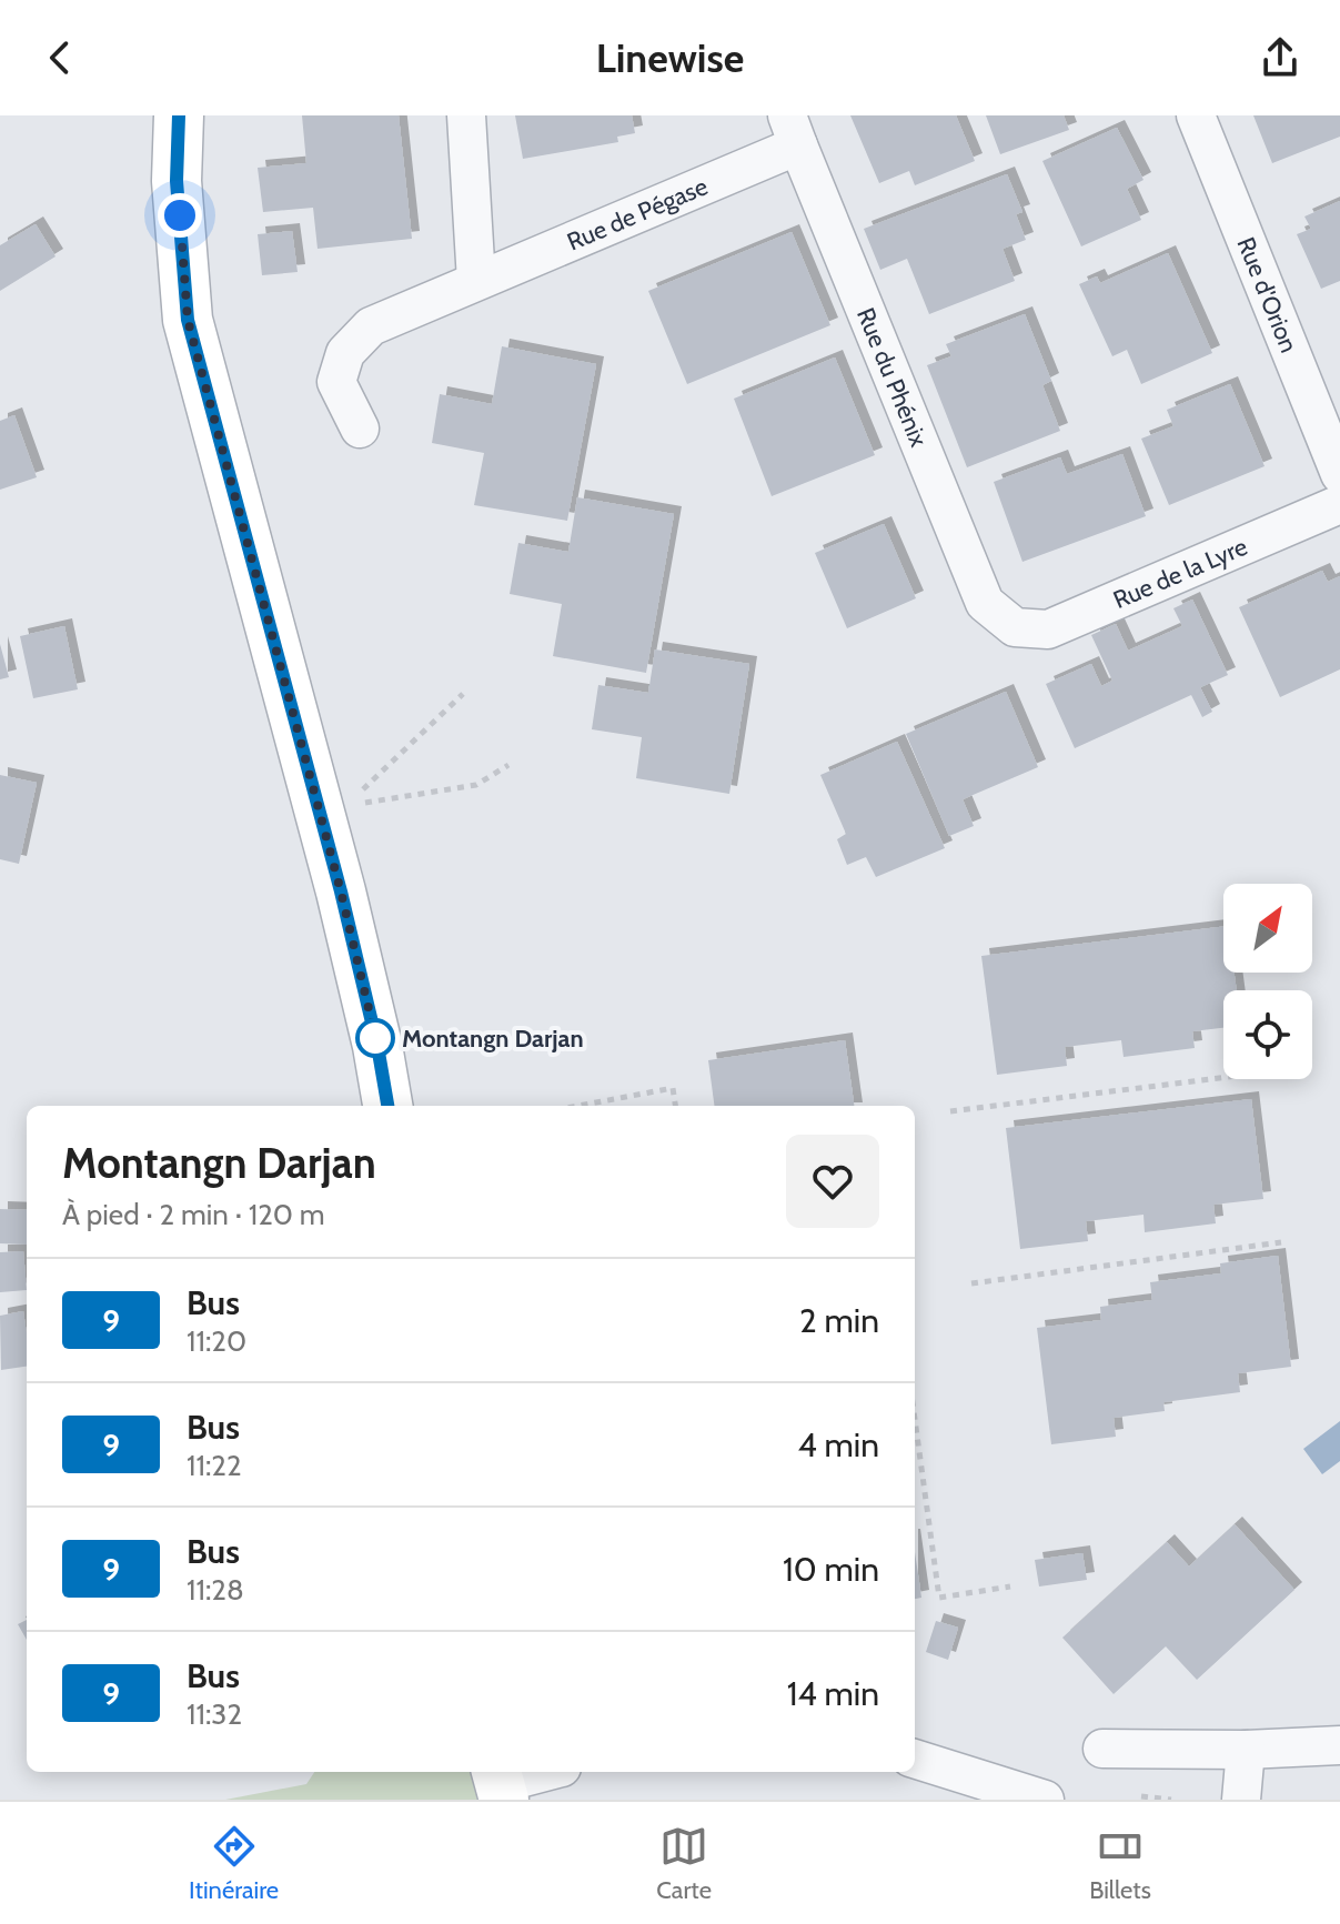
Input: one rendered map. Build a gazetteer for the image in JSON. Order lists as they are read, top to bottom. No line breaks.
{"streets":{"street":["Rue de Pégase","Rue d'Orion","Rue du Phénix","Rue de la Lyre"]},"crossings":[["Rue de Pégase","Rue du Phénix"],["Rue du Phénix","Rue de la Lyre"]],"places":["Montangn Darjan"],"lines":["bus line 9"],"north":"top right","page":{"header":"Linewise","heading":["Montangn Darjan","À pied · 2 min · 120 m"],"list":[{"mark":"9","name":"Bus","note":"11:20","value":"2 min"},{"mark":"9","name":"Bus","note":"11:22","value":"4 min"},{"mark":"9","name":"Bus","note":"11:28","value":"10 min"},{"mark":"9","name":"Bus","note":"11:32","value":"14 min"}],"tabs":["Itinéraire","Carte","Billets"]}}
